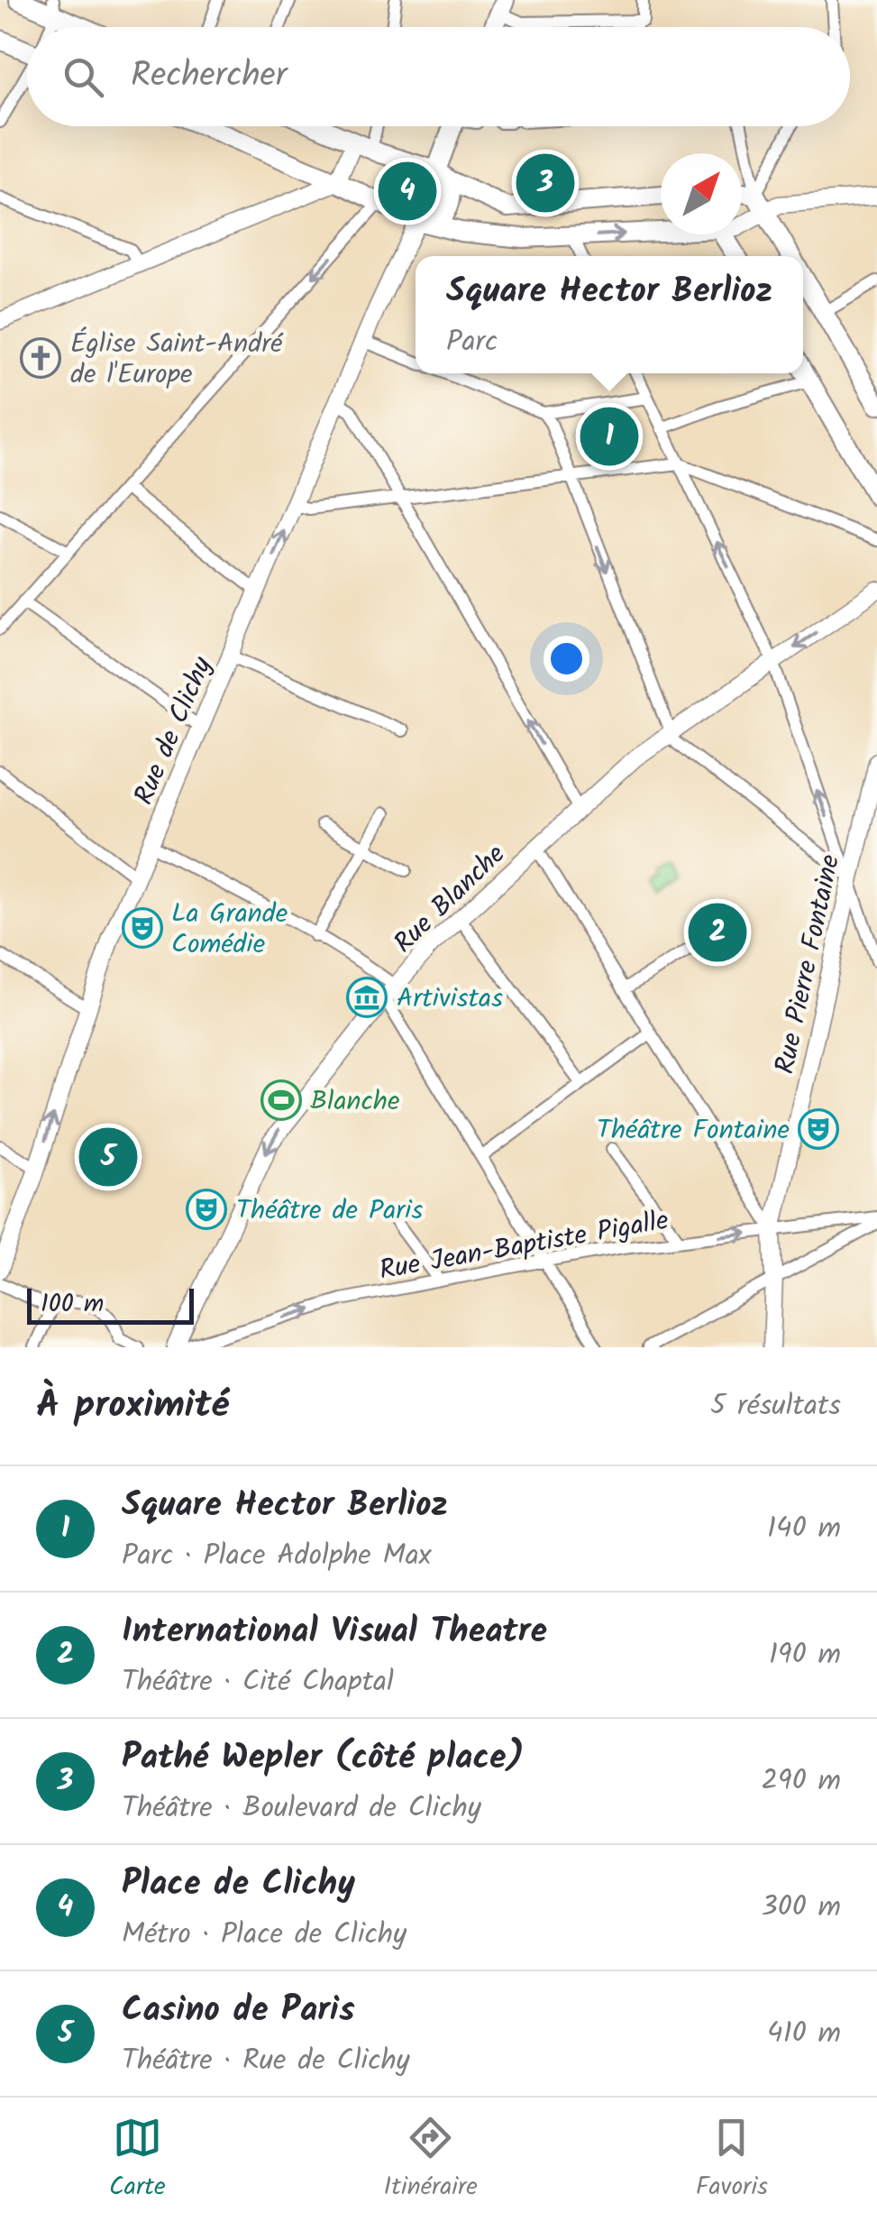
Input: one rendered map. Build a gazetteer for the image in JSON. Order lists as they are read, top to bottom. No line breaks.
{"streets":{"street":["Rue de Clichy","Rue Blanche","Rue Pierre Fontaine","Rue Jean-Baptiste Pigalle"]},"crossings":[["Rue Pierre Fontaine","Rue Jean-Baptiste Pigalle"]],"one_way":["Rue Blanche","Rue Jean-Baptiste Pigalle"],"places":{"church":["Église Saint-André de l'Europe"],"theatre":["La Grande Comédie","Théâtre Fontaine","Théâtre de Paris"],"museum":["Artivistas"],"sports":["Blanche"]},"scale_bar":"100 m","north":"top right","page":{"search":"Rechercher","pins":["3","4","1","2","5"],"popup":["Square Hector Berlioz","Parc"],"scale":"100 m","heading":["À proximité","5 résultats"],"list":[{"mark":"1","name":"Square Hector Berlioz","note":"Parc · Place Adolphe Max","value":"140 m"},{"mark":"2","name":"International Visual Theatre","note":"Théâtre · Cité Chaptal","value":"190 m"},{"mark":"3","name":"Pathé Wepler (côté place)","note":"Théâtre · Boulevard de Clichy","value":"290 m"},{"mark":"4","name":"Place de Clichy","note":"Métro · Place de Clichy","value":"300 m"},{"mark":"5","name":"Casino de Paris","note":"Théâtre · Rue de Clichy","value":"410 m"}],"nav":["Carte","Itinéraire","Favoris"]}}
